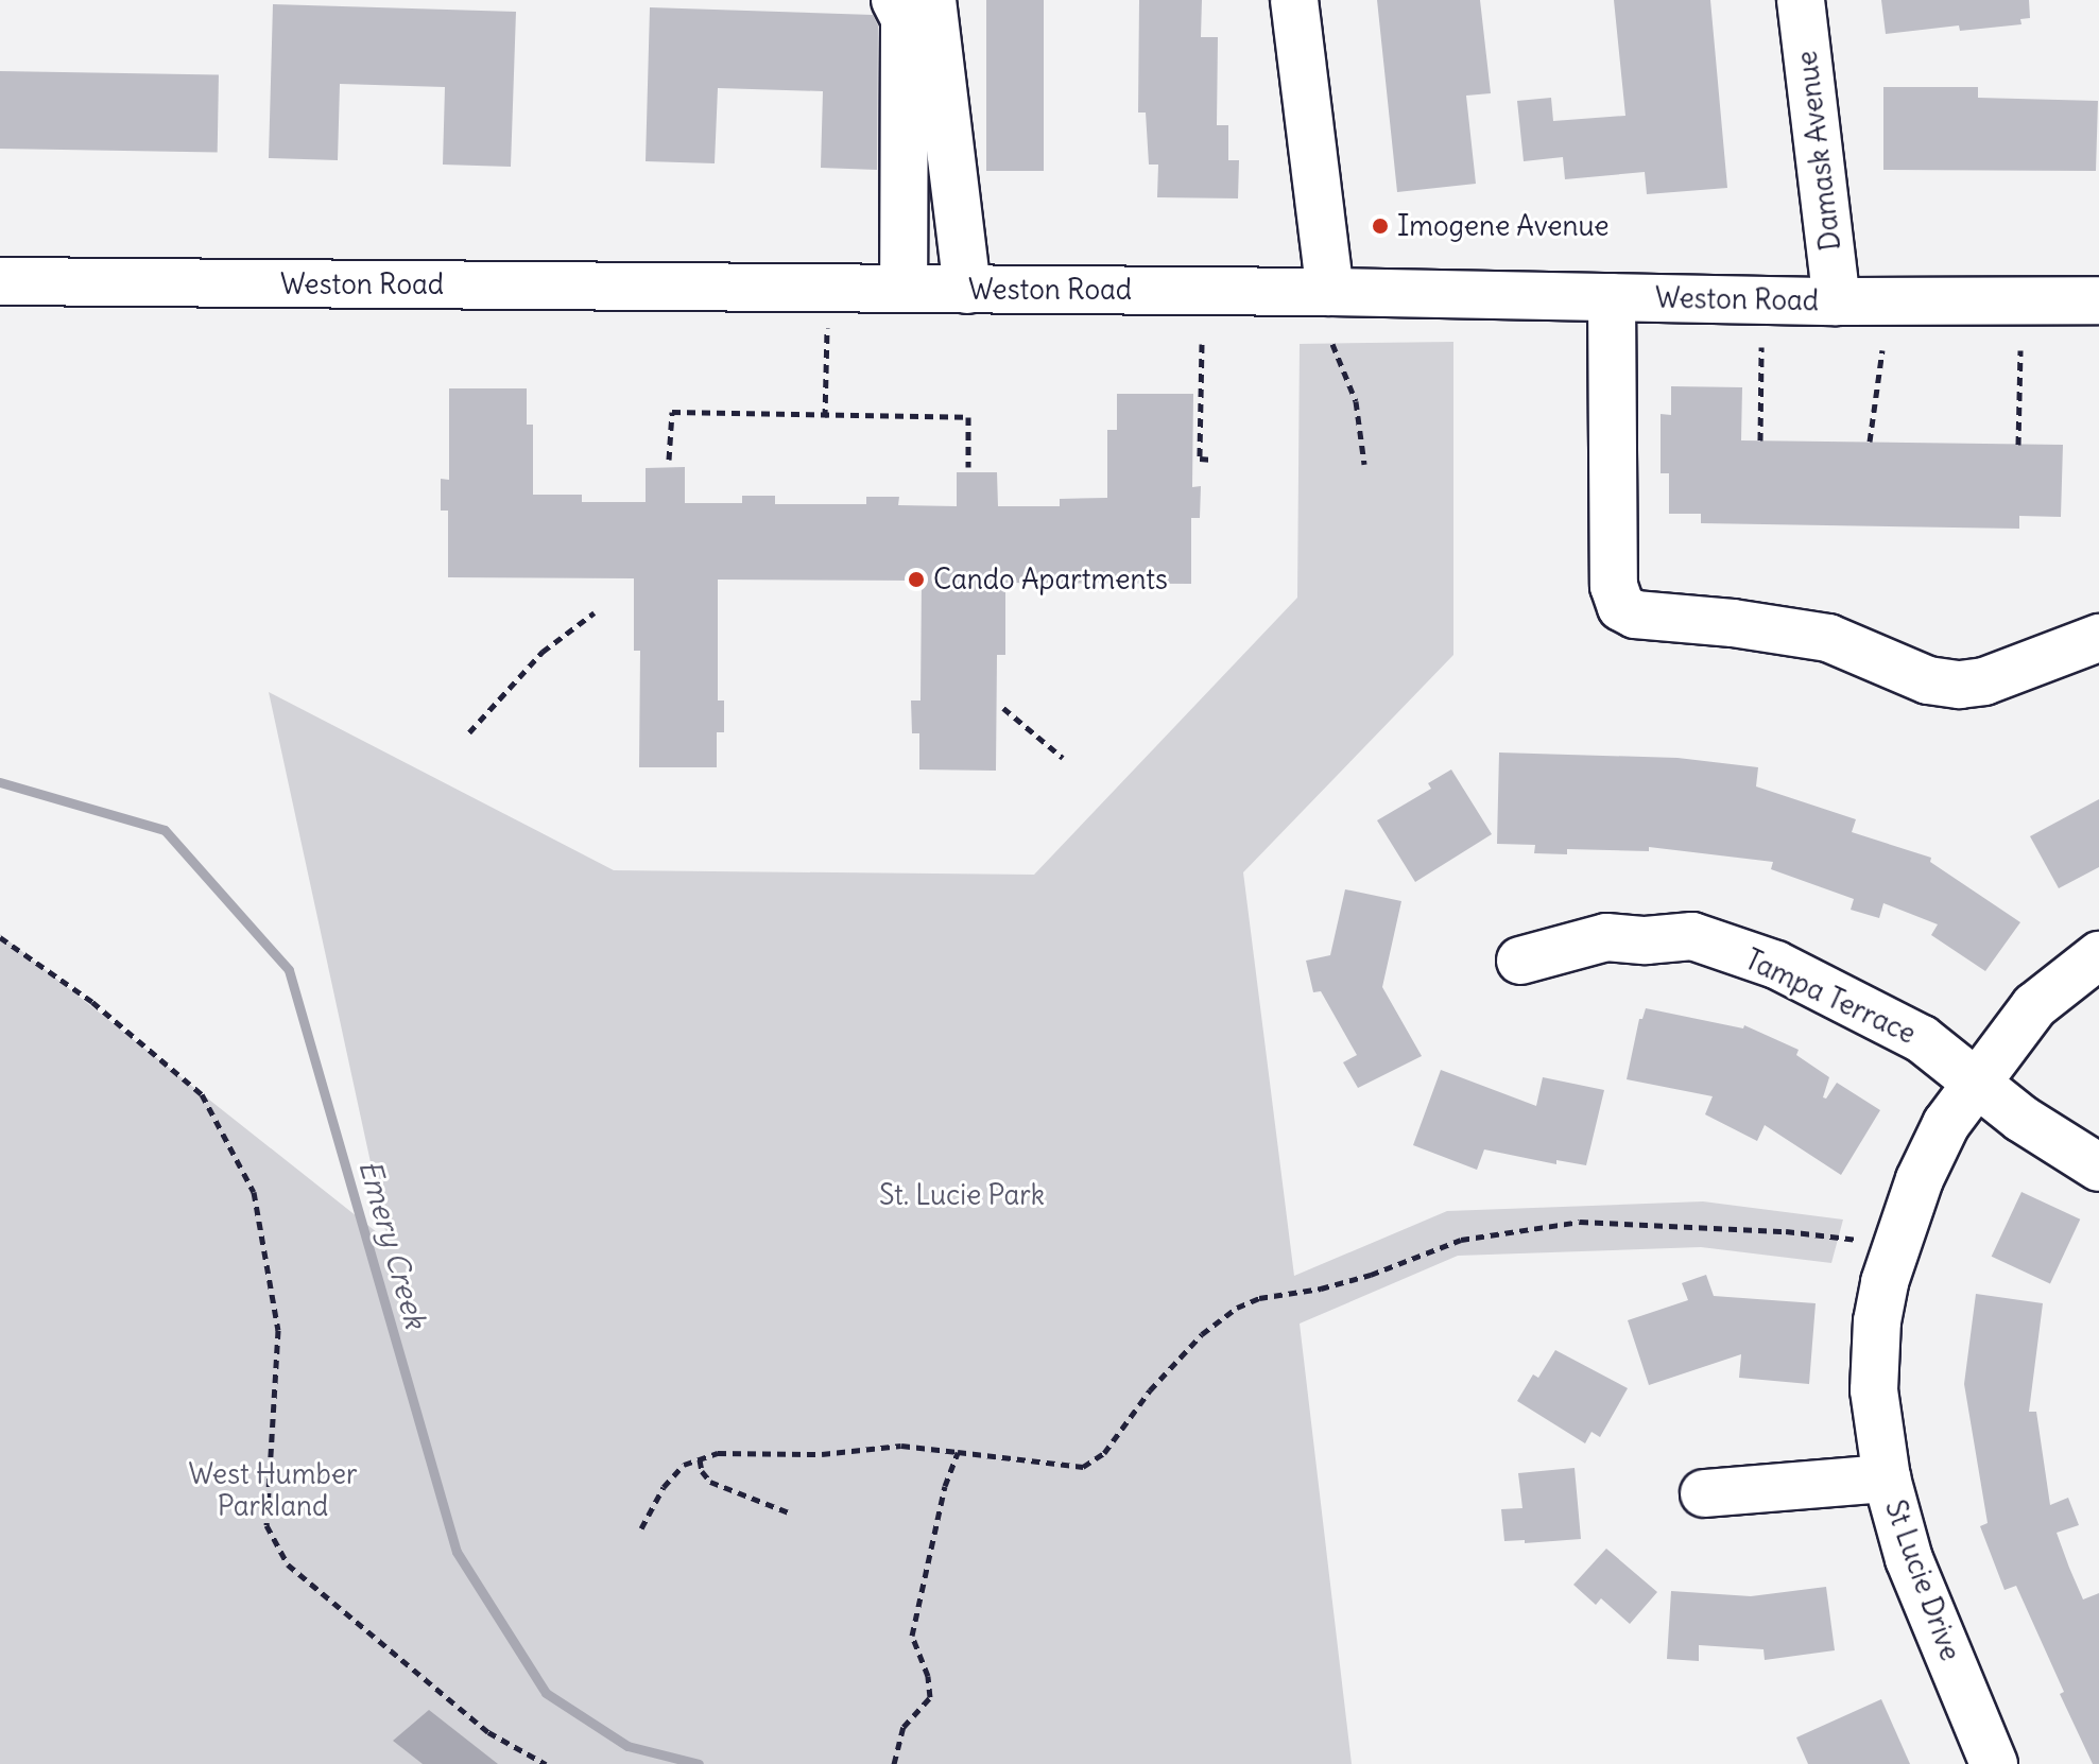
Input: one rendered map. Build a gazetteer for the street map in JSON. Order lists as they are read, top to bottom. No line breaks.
{"streets":{"street":["Damask Avenue","Weston Road","Tampa Terrace","St Lucie Drive"]},"crossings":[["Damask Avenue","Weston Road"],["Tampa Terrace","St Lucie Drive"]],"water":["Emery Creek"],"parks":["St. Lucie Park","West Humber Parkland"],"places":["Imogene Avenue","Cando Apartments"]}
